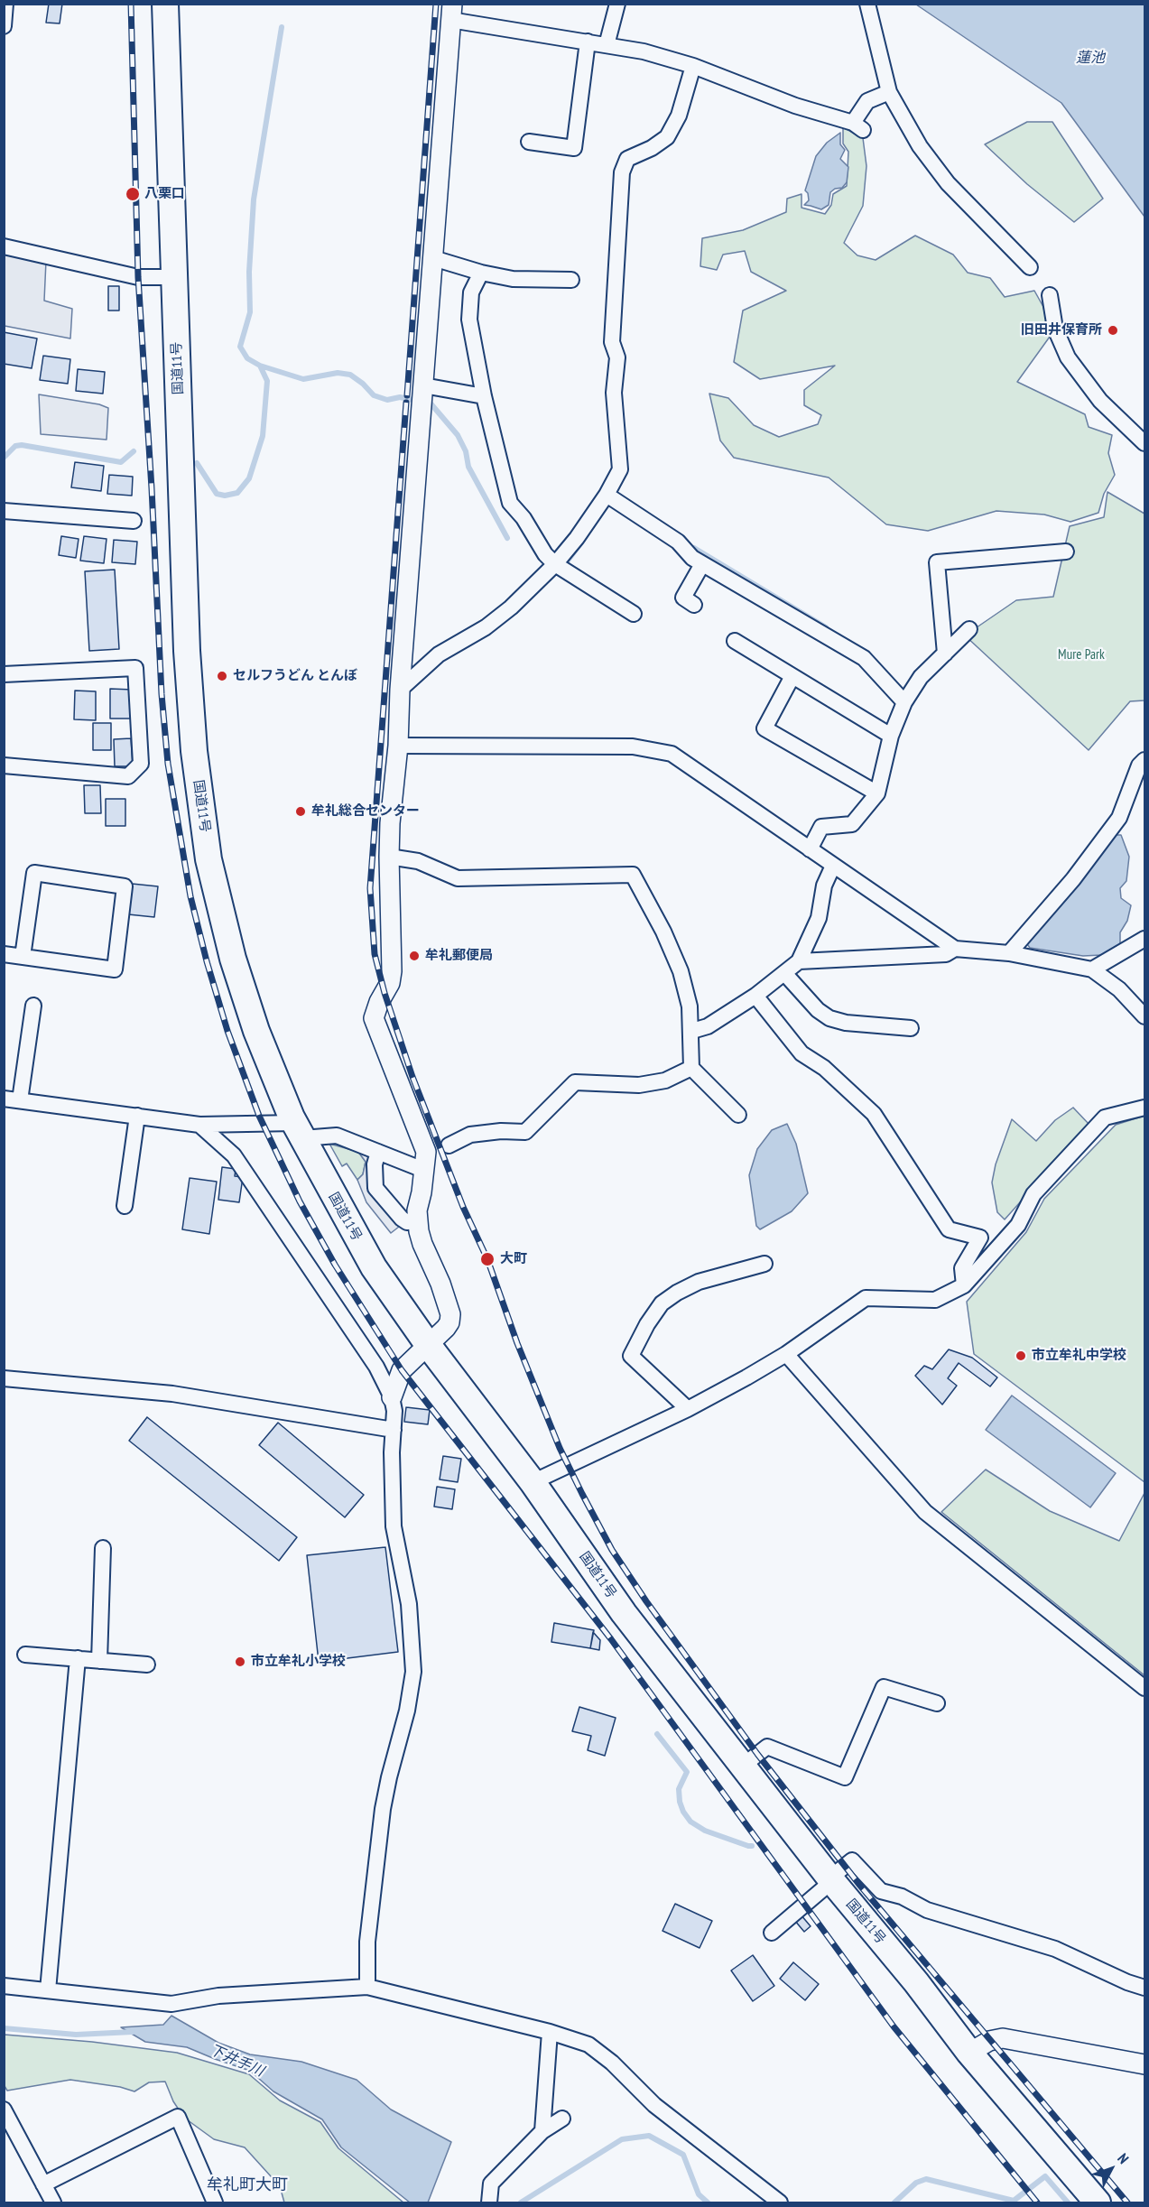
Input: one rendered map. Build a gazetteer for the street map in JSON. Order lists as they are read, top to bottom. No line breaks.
{"streets":{"highway":["国道11号"]},"districts":["牟礼町大町"],"water":["蓮池","下井手川"],"parks":["Mure Park"],"places":["八栗口","旧田井保育所","セルフうどん とんぼ","牟礼総合センター","牟礼郵便局","大町","市立牟礼中学校","市立牟礼小学校"],"north":"top right"}
